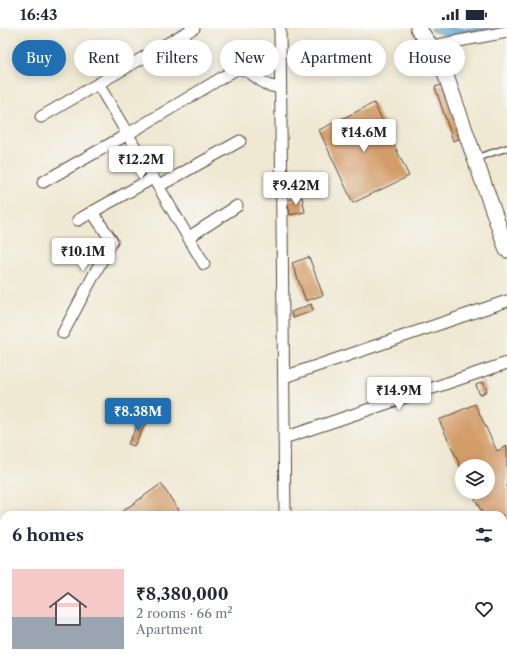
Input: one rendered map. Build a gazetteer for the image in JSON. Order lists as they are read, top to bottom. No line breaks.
{"page":{"status":"16:43","chip":["Buy","Rent","Filters","New","Apartment","House"],"price":["₹14.6M","₹12.2M","₹9.42M","₹10.1M","₹14.9M","₹8.38M"],"heading":"6 homes","list":[{"name":"₹8,380,000","note":"2 rooms · 66 m² · Apartment"}]}}
